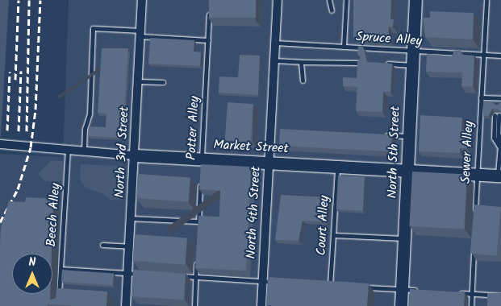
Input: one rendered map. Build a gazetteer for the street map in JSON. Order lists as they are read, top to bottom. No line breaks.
{"streets":{"street":["Market Street","North 3rd Street","North 5th Street","North 4th Street"],"lane":["Spruce Alley","Potter Alley","Sewer Alley","Beech Alley","Court Alley"]},"crossings":[["Spruce Alley","North 5th Street"],["Spruce Alley","Sewer Alley"],["Spruce Alley","North 4th Street"],["Potter Alley","Market Street"],["Market Street","North 3rd Street"],["Market Street","North 5th Street"],["Market Street","Sewer Alley"],["Market Street","North 4th Street"],["Market Street","Beech Alley"],["Market Street","Court Alley"]],"north":"top"}
